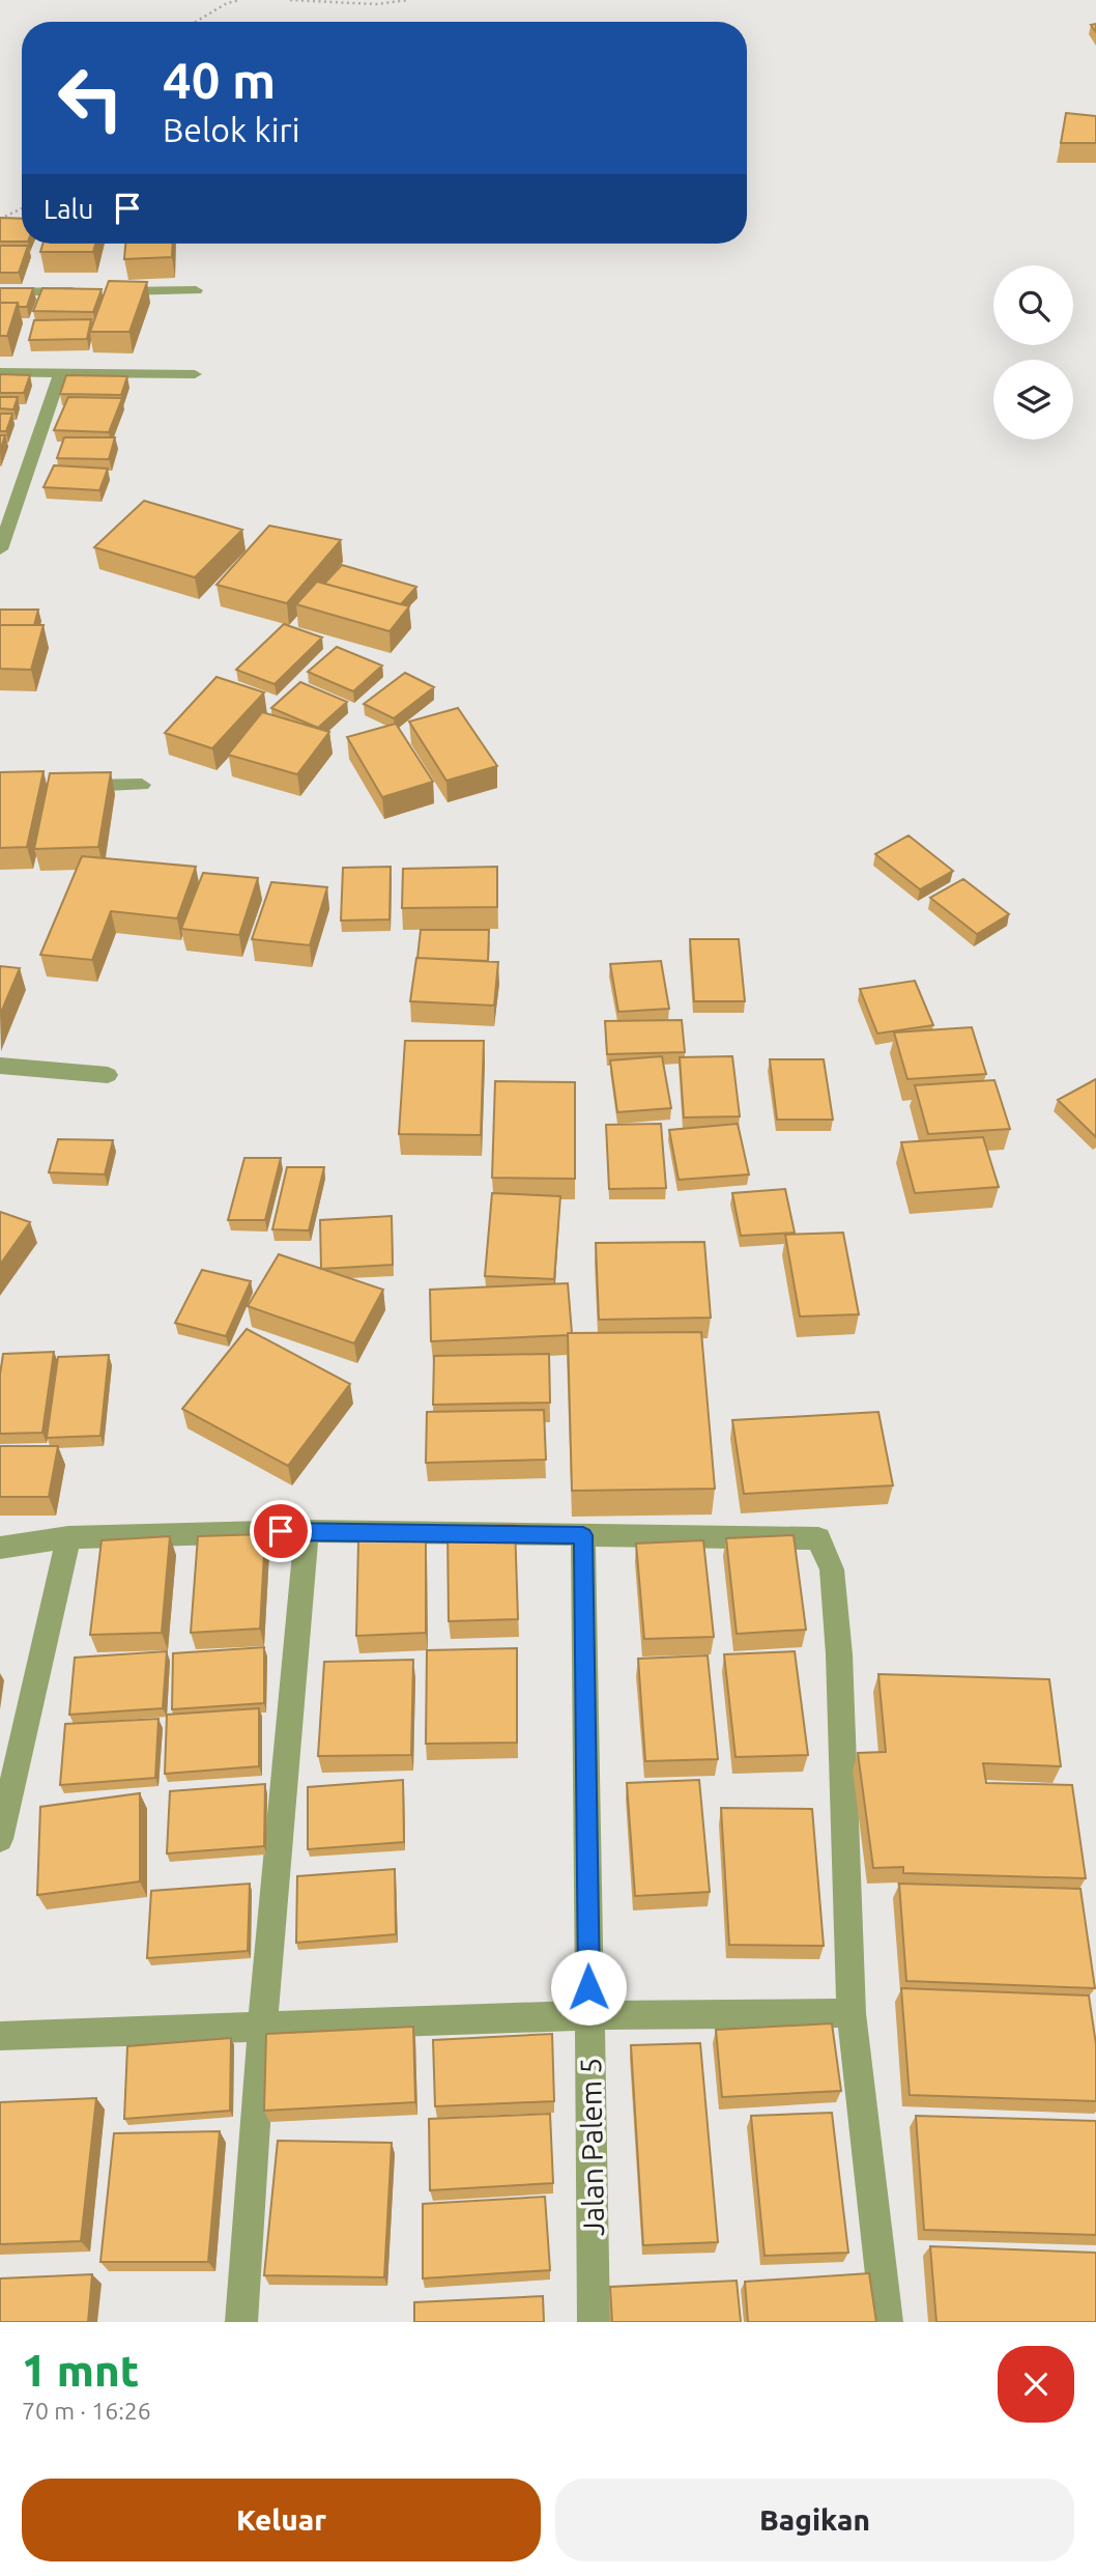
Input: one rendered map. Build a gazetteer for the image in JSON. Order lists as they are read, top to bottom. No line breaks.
{"streets":{"street":["Jalan Palem 5"]},"page":{"turn":["40 m","Belok kiri"],"then":"Lalu","heading":["1 mnt","70 m · 16:26"],"buttons":["Keluar","Bagikan"]}}
